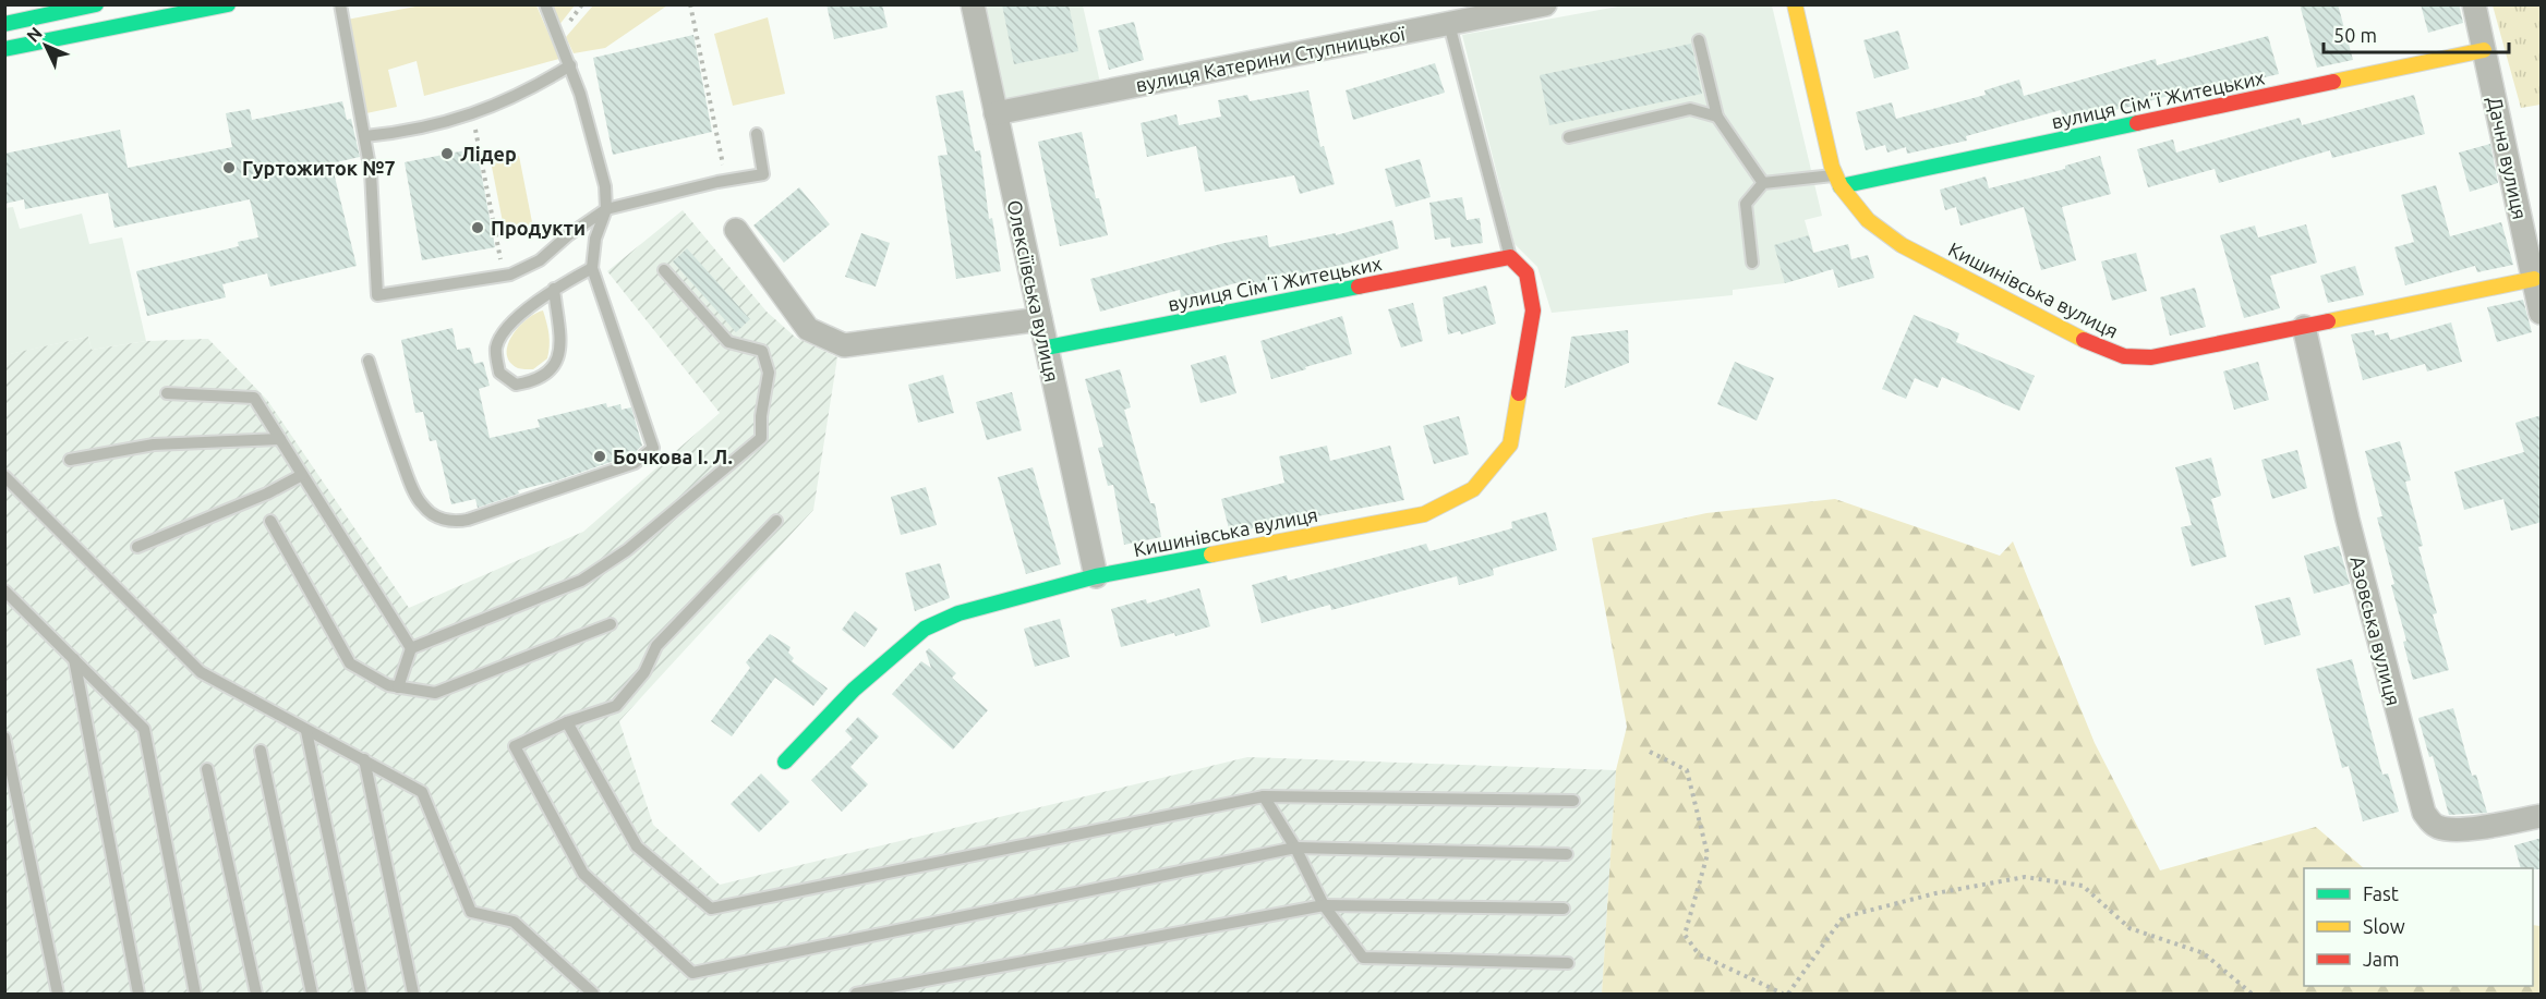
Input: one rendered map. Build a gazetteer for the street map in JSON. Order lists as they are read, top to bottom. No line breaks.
{"streets":{"street":["вулиця Катерини Ступницької","вулиця Сімʼї Житецьких","Дачна вулиця","Кишинівська вулиця","Олексіївська вулиця","Азовська вулиця"]},"crossings":[["вулиця Катерини Ступницької","Олексіївська вулиця"],["вулиця Сімʼї Житецьких","Дачна вулиця"],["вулиця Сімʼї Житецьких","Кишинівська вулиця"],["вулиця Сімʼї Житецьких","Олексіївська вулиця"],["Дачна вулиця","Кишинівська вулиця"],["Кишинівська вулиця","Олексіївська вулиця"],["Кишинівська вулиця","Азовська вулиця"]],"places":["Лідер","Гуртожиток №7","Продукти","Бочкова І. Л."],"legend":["Fast","Slow","Jam"],"scale_bar":"50 m","north":"top left"}
